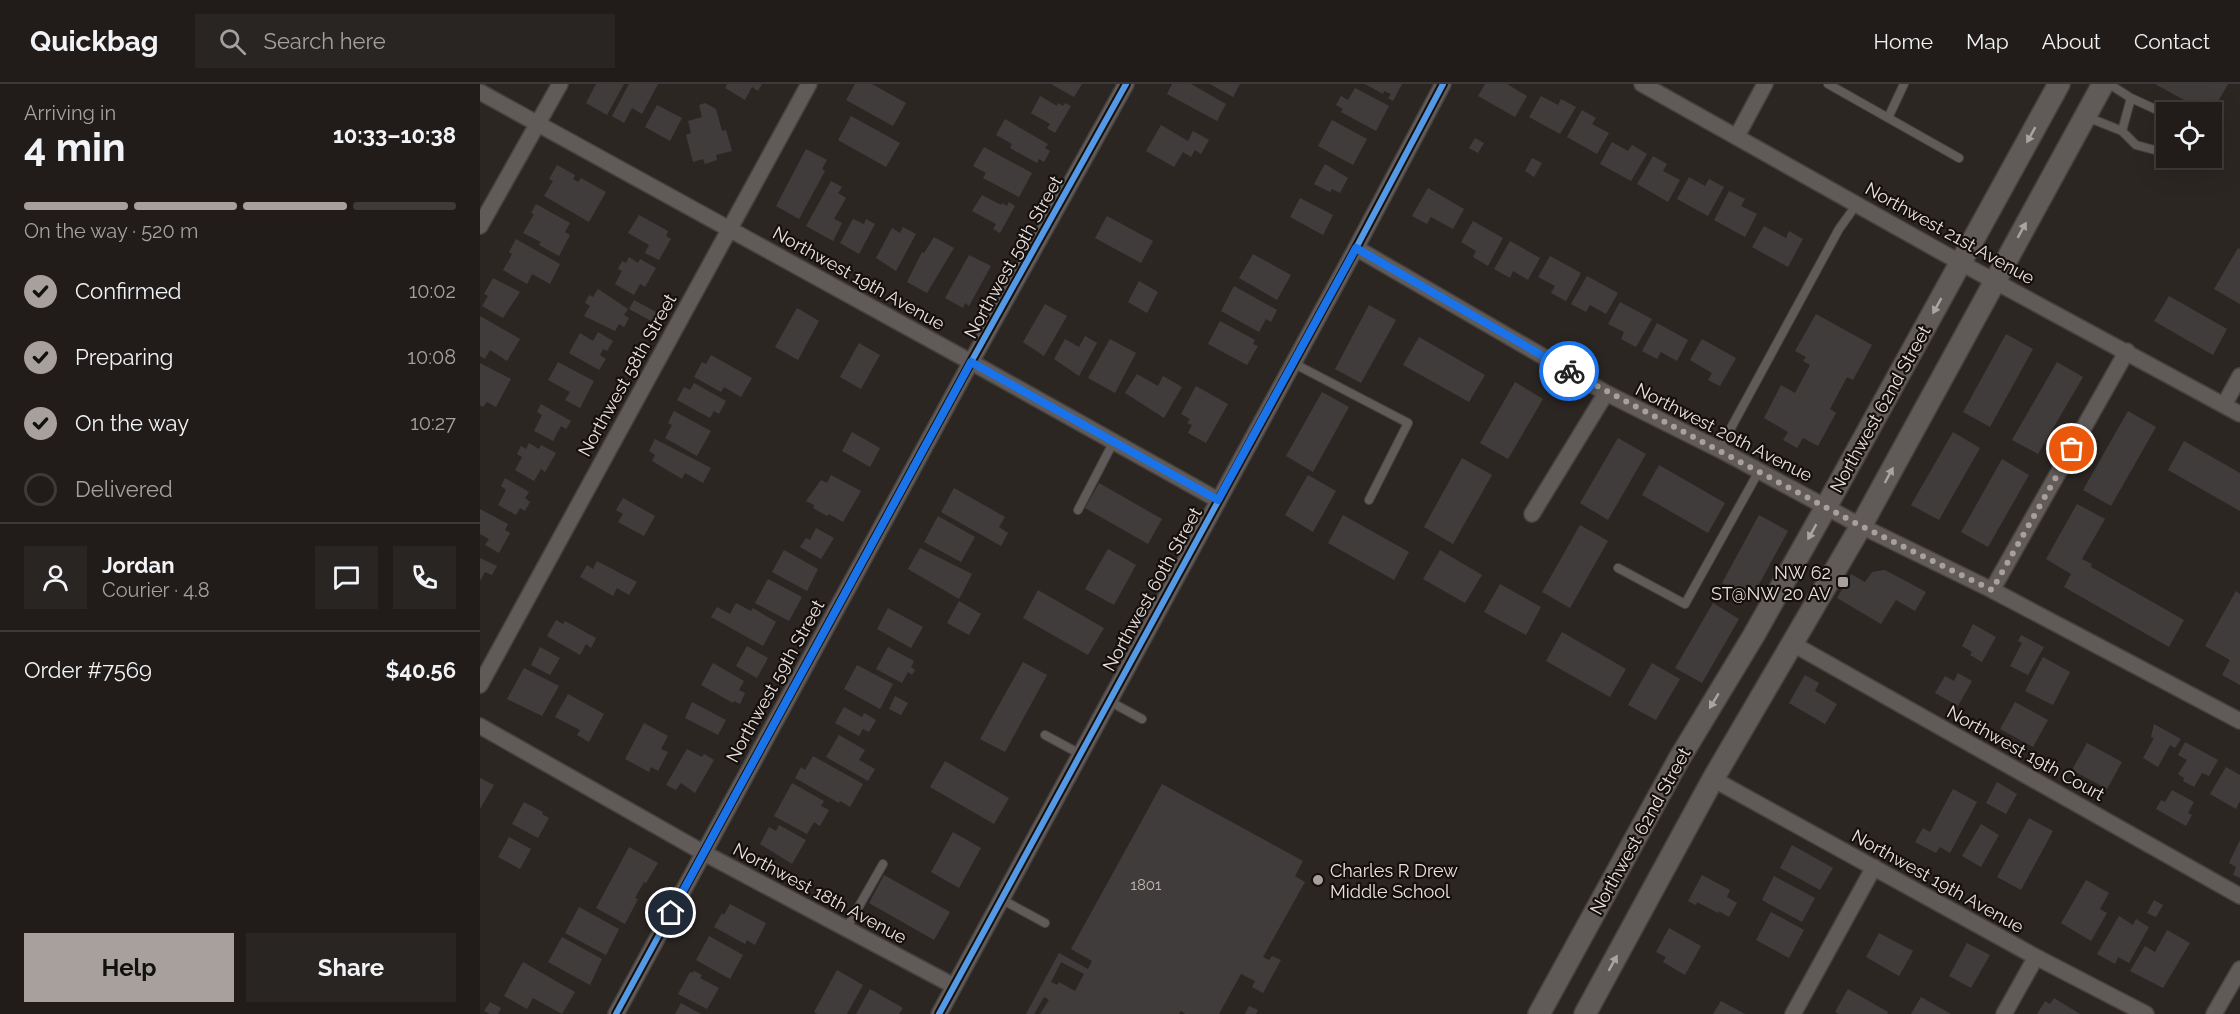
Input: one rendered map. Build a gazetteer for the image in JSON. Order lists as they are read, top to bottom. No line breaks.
{"streets":{"main road":["Northwest 62nd Street"],"street":["Northwest 21st Avenue","Northwest 59th Street","Northwest 19th Avenue","Northwest 58th Street","Northwest 20th Avenue","Northwest 60th Street","Northwest 19th Court","Northwest 18th Avenue"]},"crossings":[["Northwest 21st Avenue","Northwest 62nd Street"],["Northwest 59th Street","Northwest 19th Avenue"],["Northwest 59th Street","Northwest 18th Avenue"],["Northwest 19th Avenue","Northwest 58th Street"],["Northwest 19th Avenue","Northwest 60th Street"],["Northwest 62nd Street","Northwest 20th Avenue"],["Northwest 20th Avenue","Northwest 60th Street"],["Northwest 60th Street","Northwest 18th Avenue"]],"places":{"transit":["NW 62 ST@NW 20 AV"],"other":["Charles R Drew Middle School"]},"house_numbers":["1801"],"page":{"header":"Quickbag","search":"Search here","nav":["Home","Map","About","Contact"],"heading":["4 min","Arriving in","10:33–10:38"],"panel":["Jordan","Courier · 4.8","Order #7569","$40.56"],"bar":"On the way · 520 m","list":[["Confirmed","10:02"],["Preparing","10:08"],["On the way","10:27"],"Delivered"],"buttons":["Help","Share"]}}
